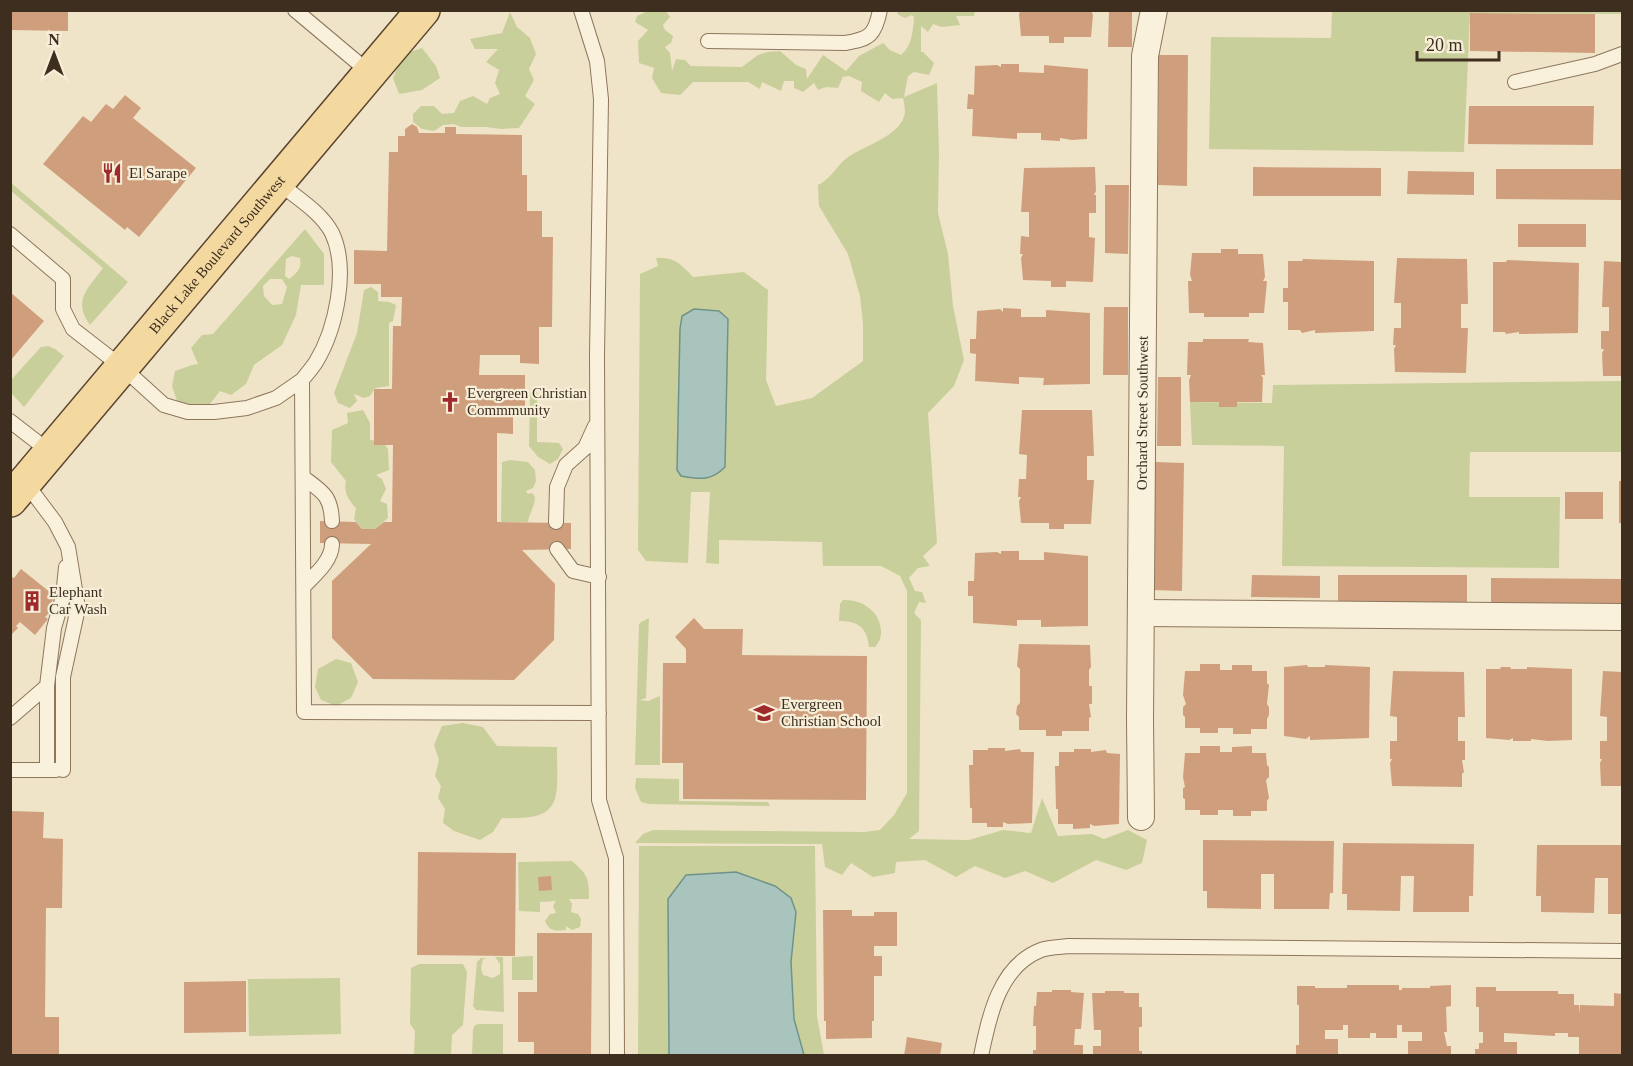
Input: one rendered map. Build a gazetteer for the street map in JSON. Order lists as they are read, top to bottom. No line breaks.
{"streets":{"main road":["Black Lake Boulevard Southwest"],"street":["Orchard Street Southwest"]},"places":{"restaurant":["El Sarape"],"church":["Evergreen Christian Commmunity"],"building":["Elephant Car Wash"],"school or university":["Evergreen Christian School"]},"scale_bar":"20 m","north":"top"}
